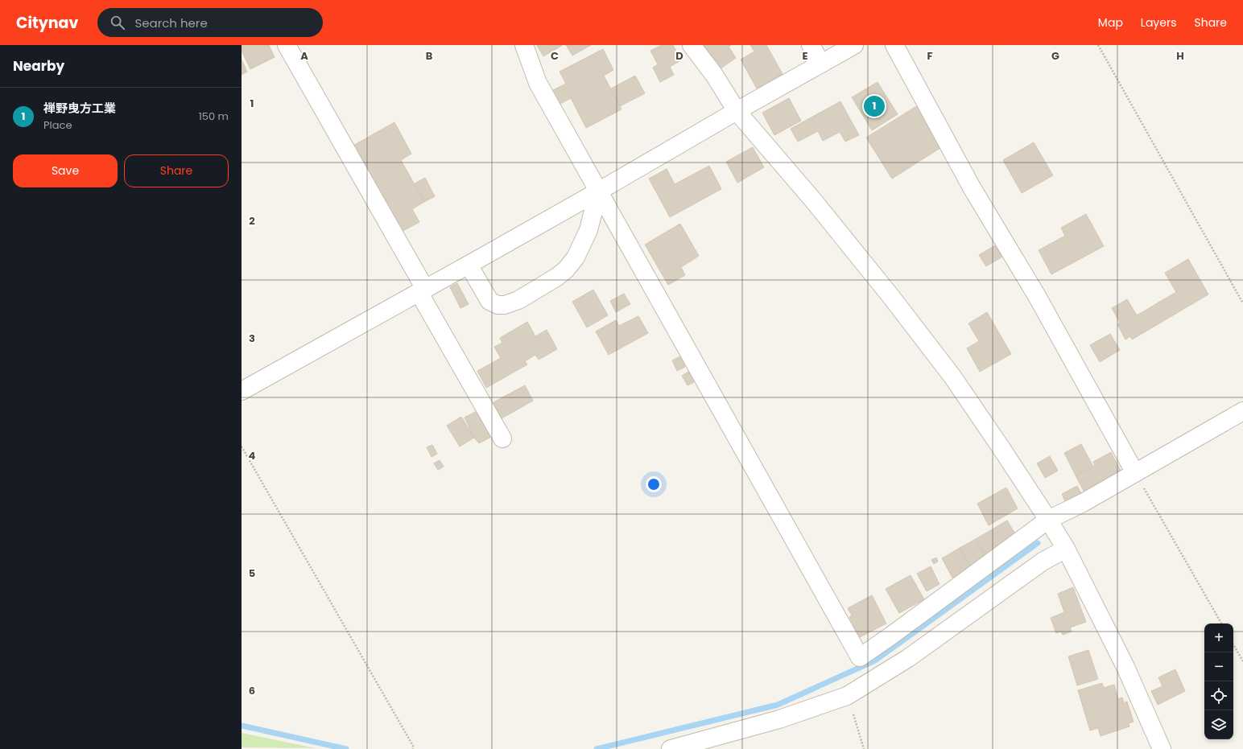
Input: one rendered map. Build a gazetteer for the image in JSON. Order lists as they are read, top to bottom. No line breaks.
{"page":{"header":"Citynav","search":"Search here","nav":["Map","Layers","Share"],"heading":"Nearby","list":[{"mark":"1","name":"禅野曳方工業","note":"Place","value":"150 m"}],"pins":"1","buttons":["Save","Share"],"map_buttons":["+","−"]},"grid":{"columns":["A","B","C","D","E","F","G","H"],"rows":["1","2","3","4","5","6"]}}
